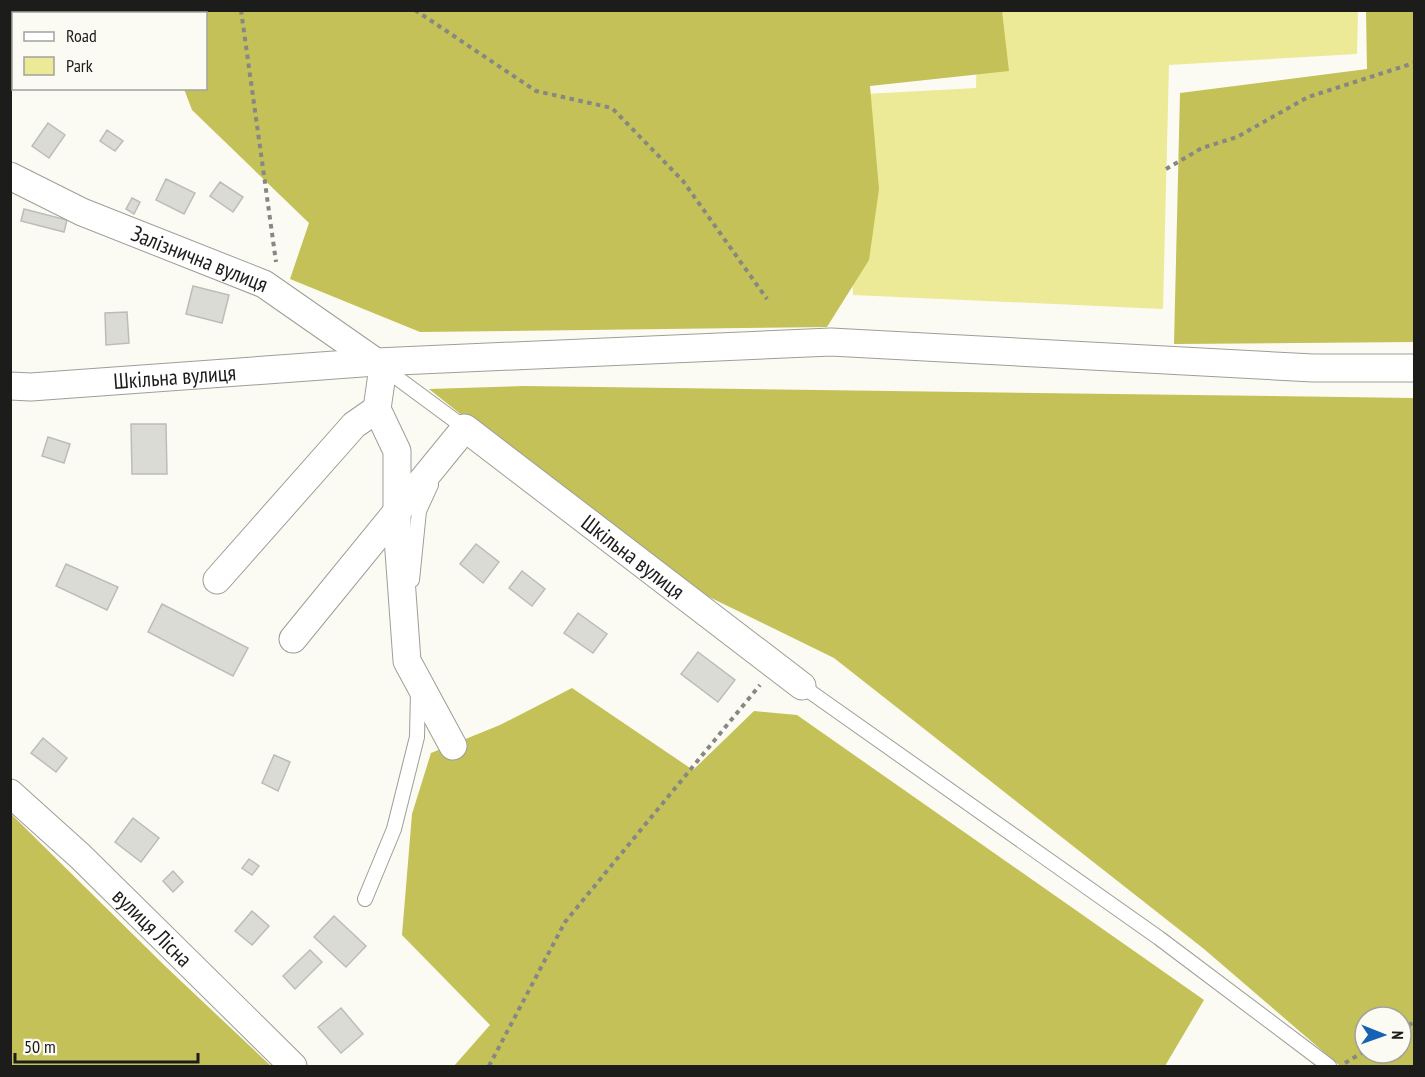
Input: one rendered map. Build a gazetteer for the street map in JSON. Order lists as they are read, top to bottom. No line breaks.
{"streets":{"street":["Залізнична вулиця","Шкільна вулиця","вулиця Лісна"]},"crossings":[["Залізнична вулиця","Шкільна вулиця"]],"legend":["Road","Park"],"scale_bar":"50 m","north":"right"}
